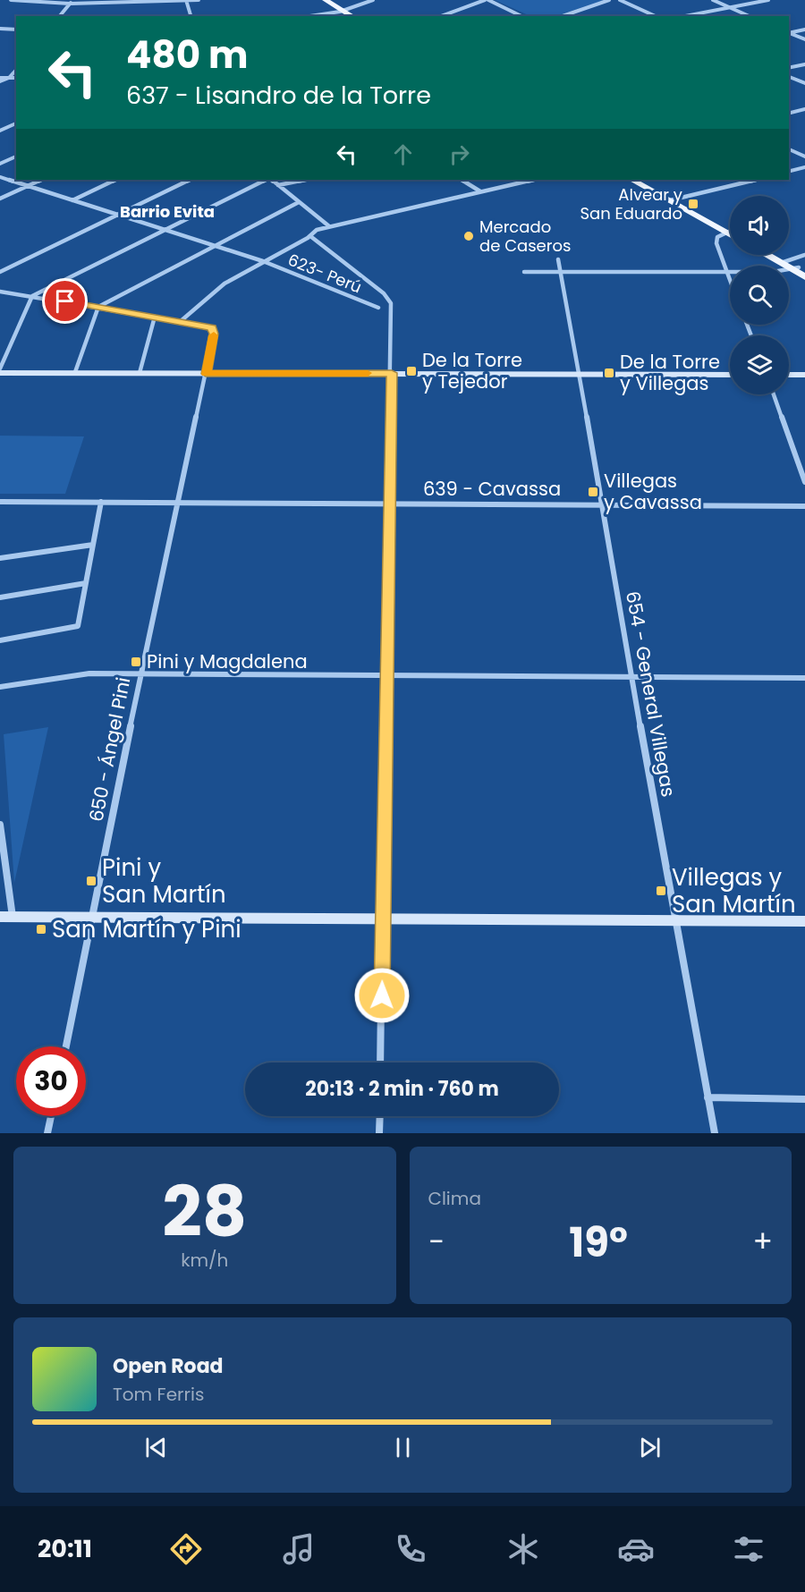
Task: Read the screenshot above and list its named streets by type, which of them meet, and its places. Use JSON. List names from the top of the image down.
{
  "streets": {
    "street": [
      "623- Perú",
      "639 - Cavassa",
      "654 - General Villegas",
      "650 - Ángel Pini"
    ]
  },
  "crossings": [
    ["639 - Cavassa", "654 - General Villegas"],
    ["639 - Cavassa", "650 - Ángel Pini"]
  ],
  "districts": ["Barrio Evita"],
  "places": {
    "transit": [
      "Alvear y San Eduardo",
      "De la Torre y Tejedor",
      "De la Torre y Villegas",
      "Villegas y Cavassa",
      "Pini y Magdalena",
      "Pini y San Martín",
      "Villegas y San Martín",
      "San Martín y Pini"
    ],
    "other": ["Mercado de Caseros"]
  },
  "page": {
    "turn": ["480 m", "637 - Lisandro de la Torre"],
    "limit": "30",
    "trip": "20:13 · 2 min · 760 m",
    "tile": [
      ["28", "km/h"],
      "Clima"
    ],
    "heat": ["−", "19°", "+"],
    "song": ["Open Road", "Tom Ferris"],
    "tabs": "20:11"
  }
}
